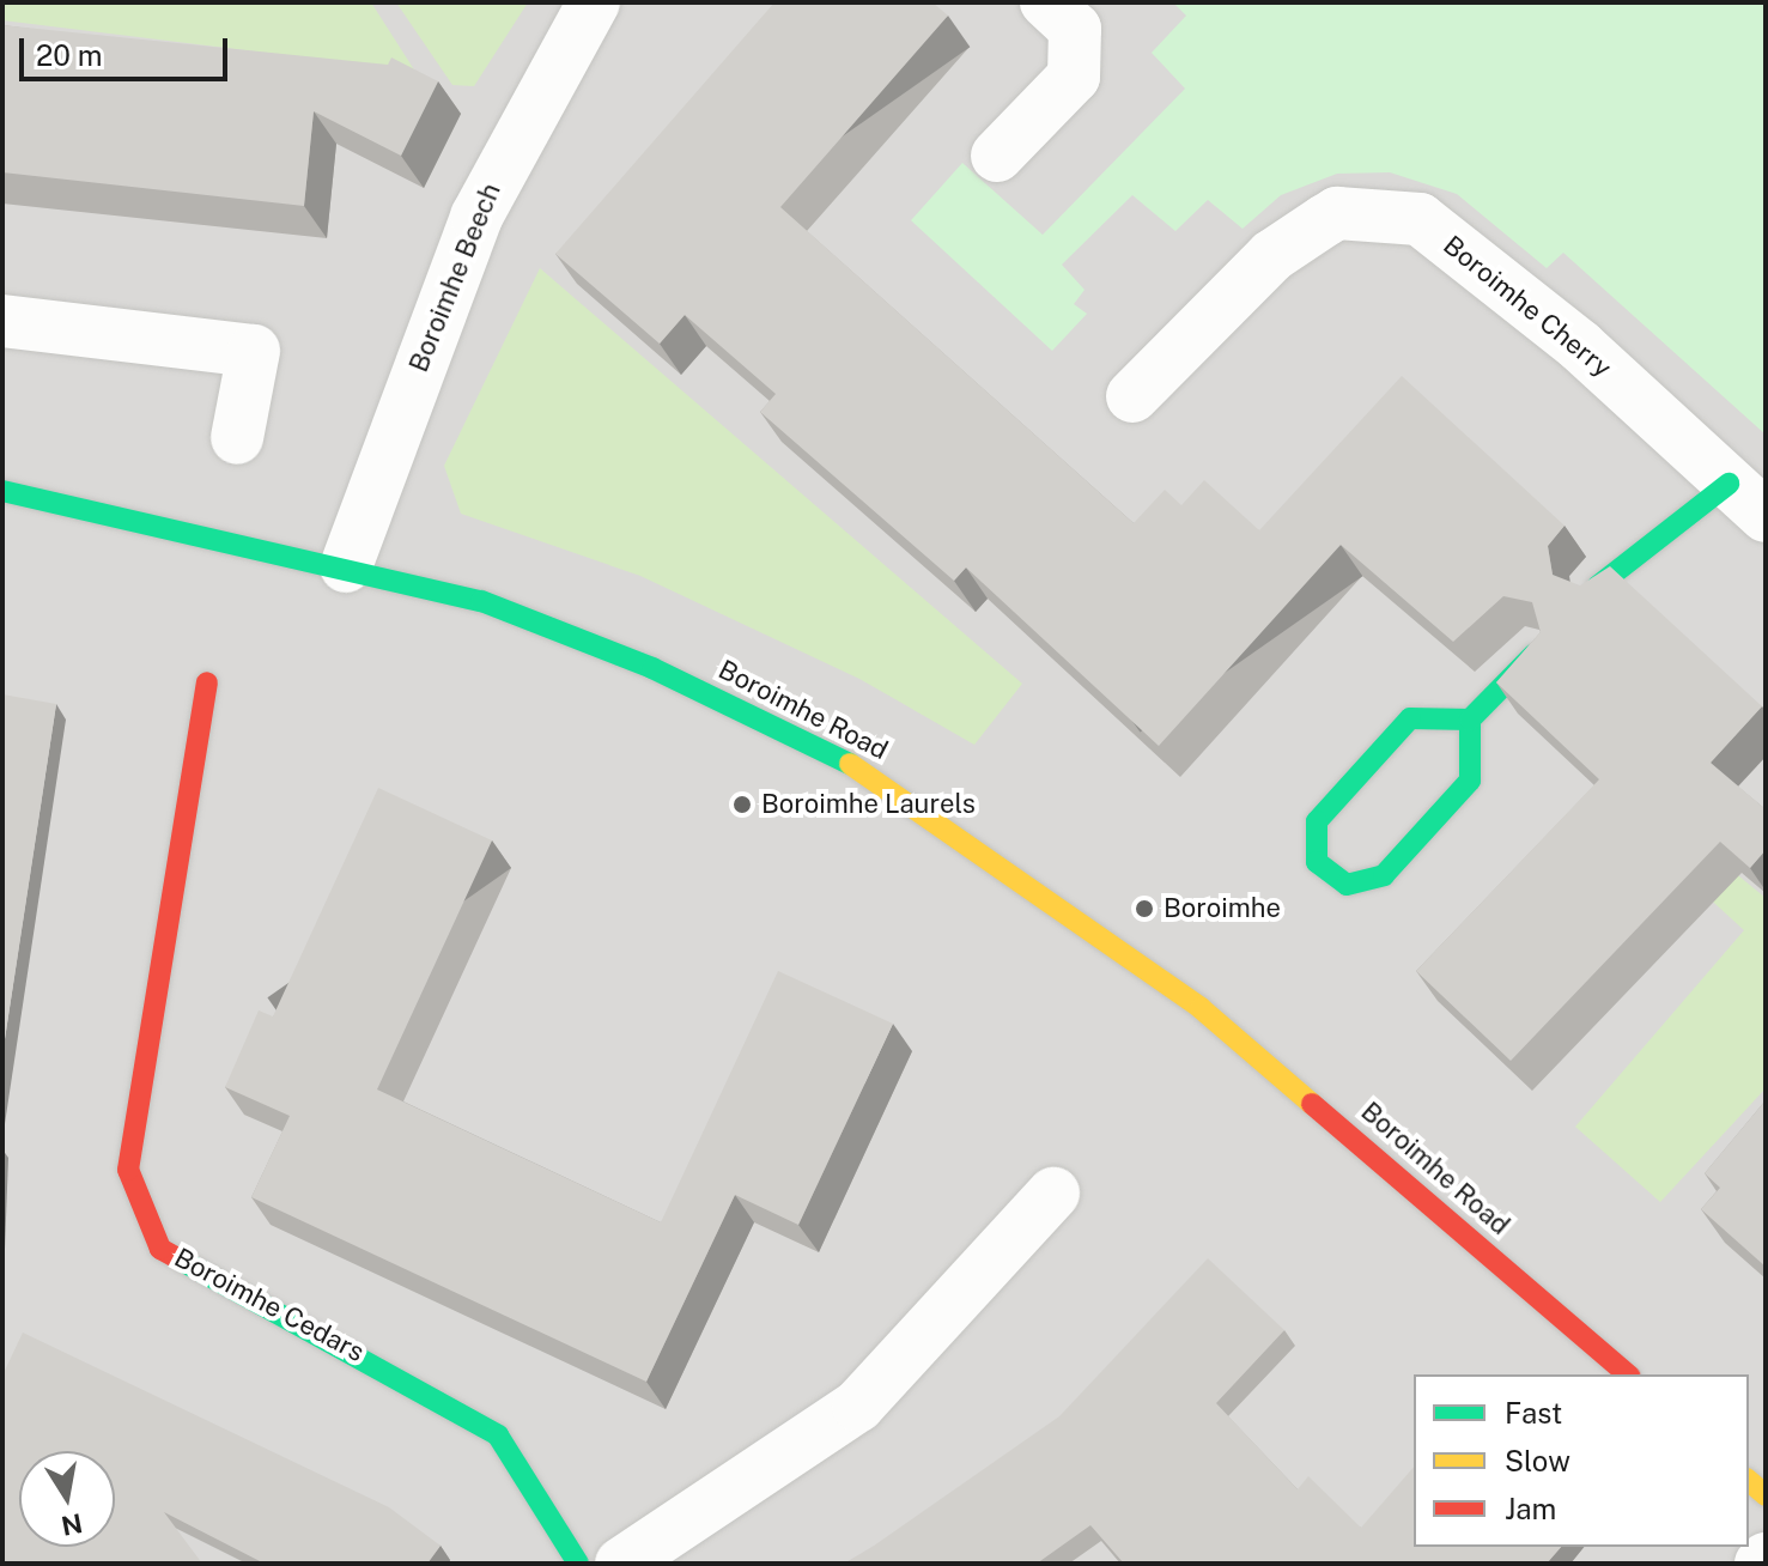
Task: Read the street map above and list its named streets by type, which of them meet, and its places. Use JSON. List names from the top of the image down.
{
  "streets": {
    "street": [
      "Boroimhe Beech",
      "Boroimhe Cherry",
      "Boroimhe Road",
      "Boroimhe Cedars"
    ]
  },
  "crossings": [
    ["Boroimhe Beech", "Boroimhe Road"]
  ],
  "places": ["Boroimhe Laurels", "Boroimhe"],
  "legend": ["Fast", "Slow", "Jam"],
  "scale_bar": "20 m",
  "north": "bottom"
}
